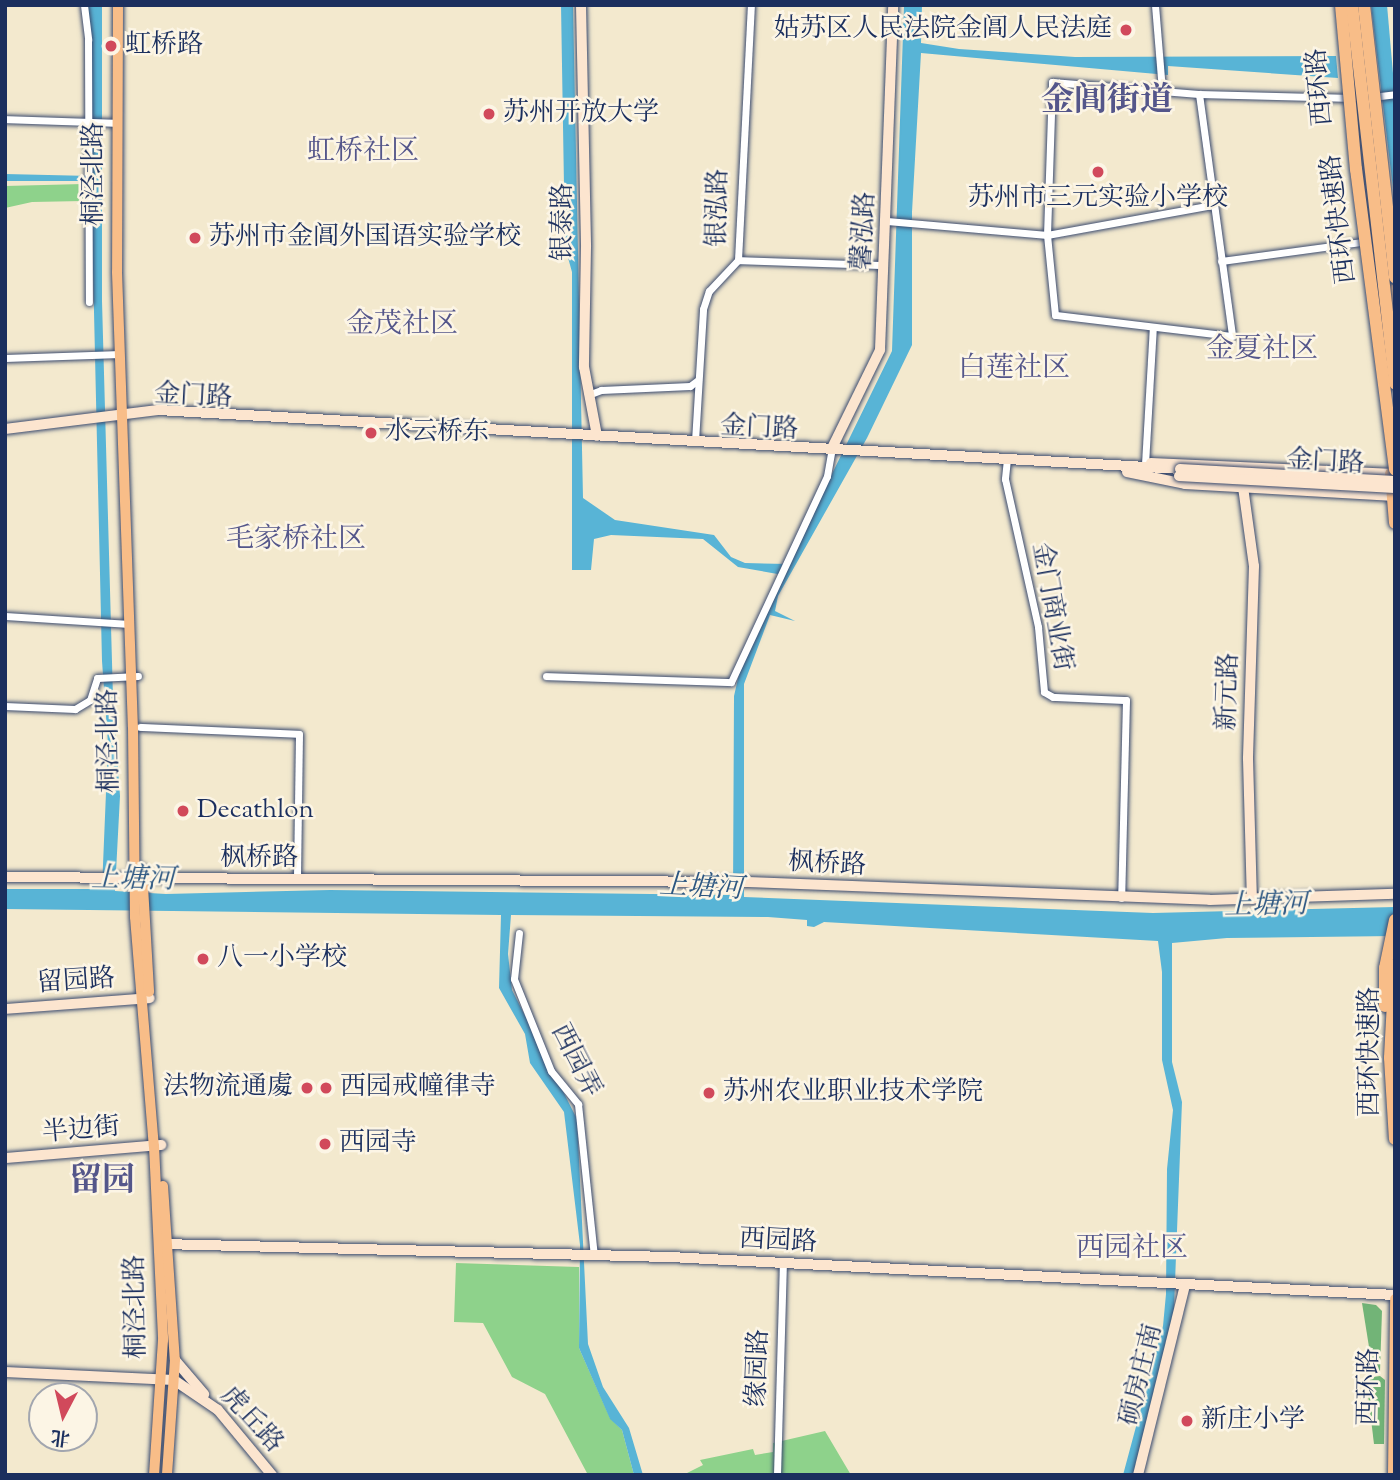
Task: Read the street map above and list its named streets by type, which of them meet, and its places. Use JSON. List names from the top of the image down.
{
  "streets": {
    "highway": ["西环快速路"],
    "main road": [
      "西环路",
      "桐泾北路",
      "银泰路",
      "馨泓路",
      "金门路",
      "新元路",
      "枫桥路",
      "留园路",
      "半边街",
      "西园路",
      "硕房庄南",
      "虎丘路"
    ],
    "street": [
      "银泓路",
      "金门商业街",
      "西园弄",
      "缘园路"
    ]
  },
  "crossings": [
    ["西环路", "西环快速路"],
    ["西环路", "金门路"],
    ["西环路", "西园路"],
    ["桐泾北路", "金门路"],
    ["桐泾北路", "枫桥路"],
    ["桐泾北路", "留园路"],
    ["桐泾北路", "半边街"],
    ["桐泾北路", "西园路"],
    ["桐泾北路", "虎丘路"],
    ["银泓路", "金门路"],
    ["西环快速路", "金门路"],
    ["银泰路", "金门路"],
    ["馨泓路", "金门路"],
    ["金门路", "金门商业街"],
    ["金门商业街", "枫桥路"],
    ["新元路", "枫桥路"],
    ["西园弄", "西园路"],
    ["西园路", "缘园路"],
    ["西园路", "硕房庄南"]
  ],
  "districts": [
    "金阊街道",
    "虹桥社区",
    "金茂社区",
    "金夏社区",
    "白莲社区",
    "毛家桥社区",
    "留园",
    "西园社区"
  ],
  "water": ["上塘河"],
  "places": [
    "姑苏区人民法院金阊人民法庭",
    "虹桥路",
    "苏州开放大学",
    "苏州市三元实验小学校",
    "苏州市金阊外国语实验学校",
    "水云桥东",
    "Decathlon",
    "八一小学校",
    "法物流通䖏",
    "西园戒幢律寺",
    "苏州农业职业技术学院",
    "西园寺",
    "新庄小学"
  ],
  "north": "bottom"
}
